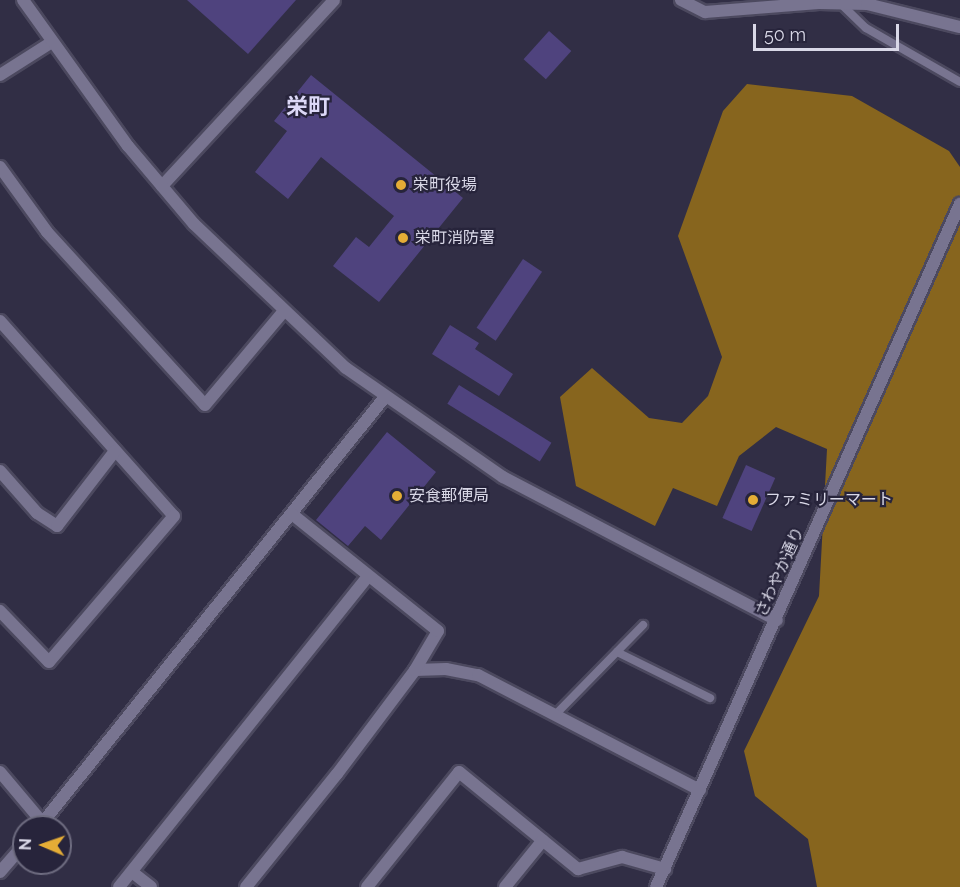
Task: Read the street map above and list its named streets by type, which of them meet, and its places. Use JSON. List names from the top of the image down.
{
  "streets": {
    "street": ["さわやか通り"]
  },
  "districts": ["栄町"],
  "places": [
    "栄町役場",
    "栄町消防署",
    "安食郵便局",
    "ファミリーマート"
  ],
  "scale_bar": "50 m",
  "north": "left"
}
